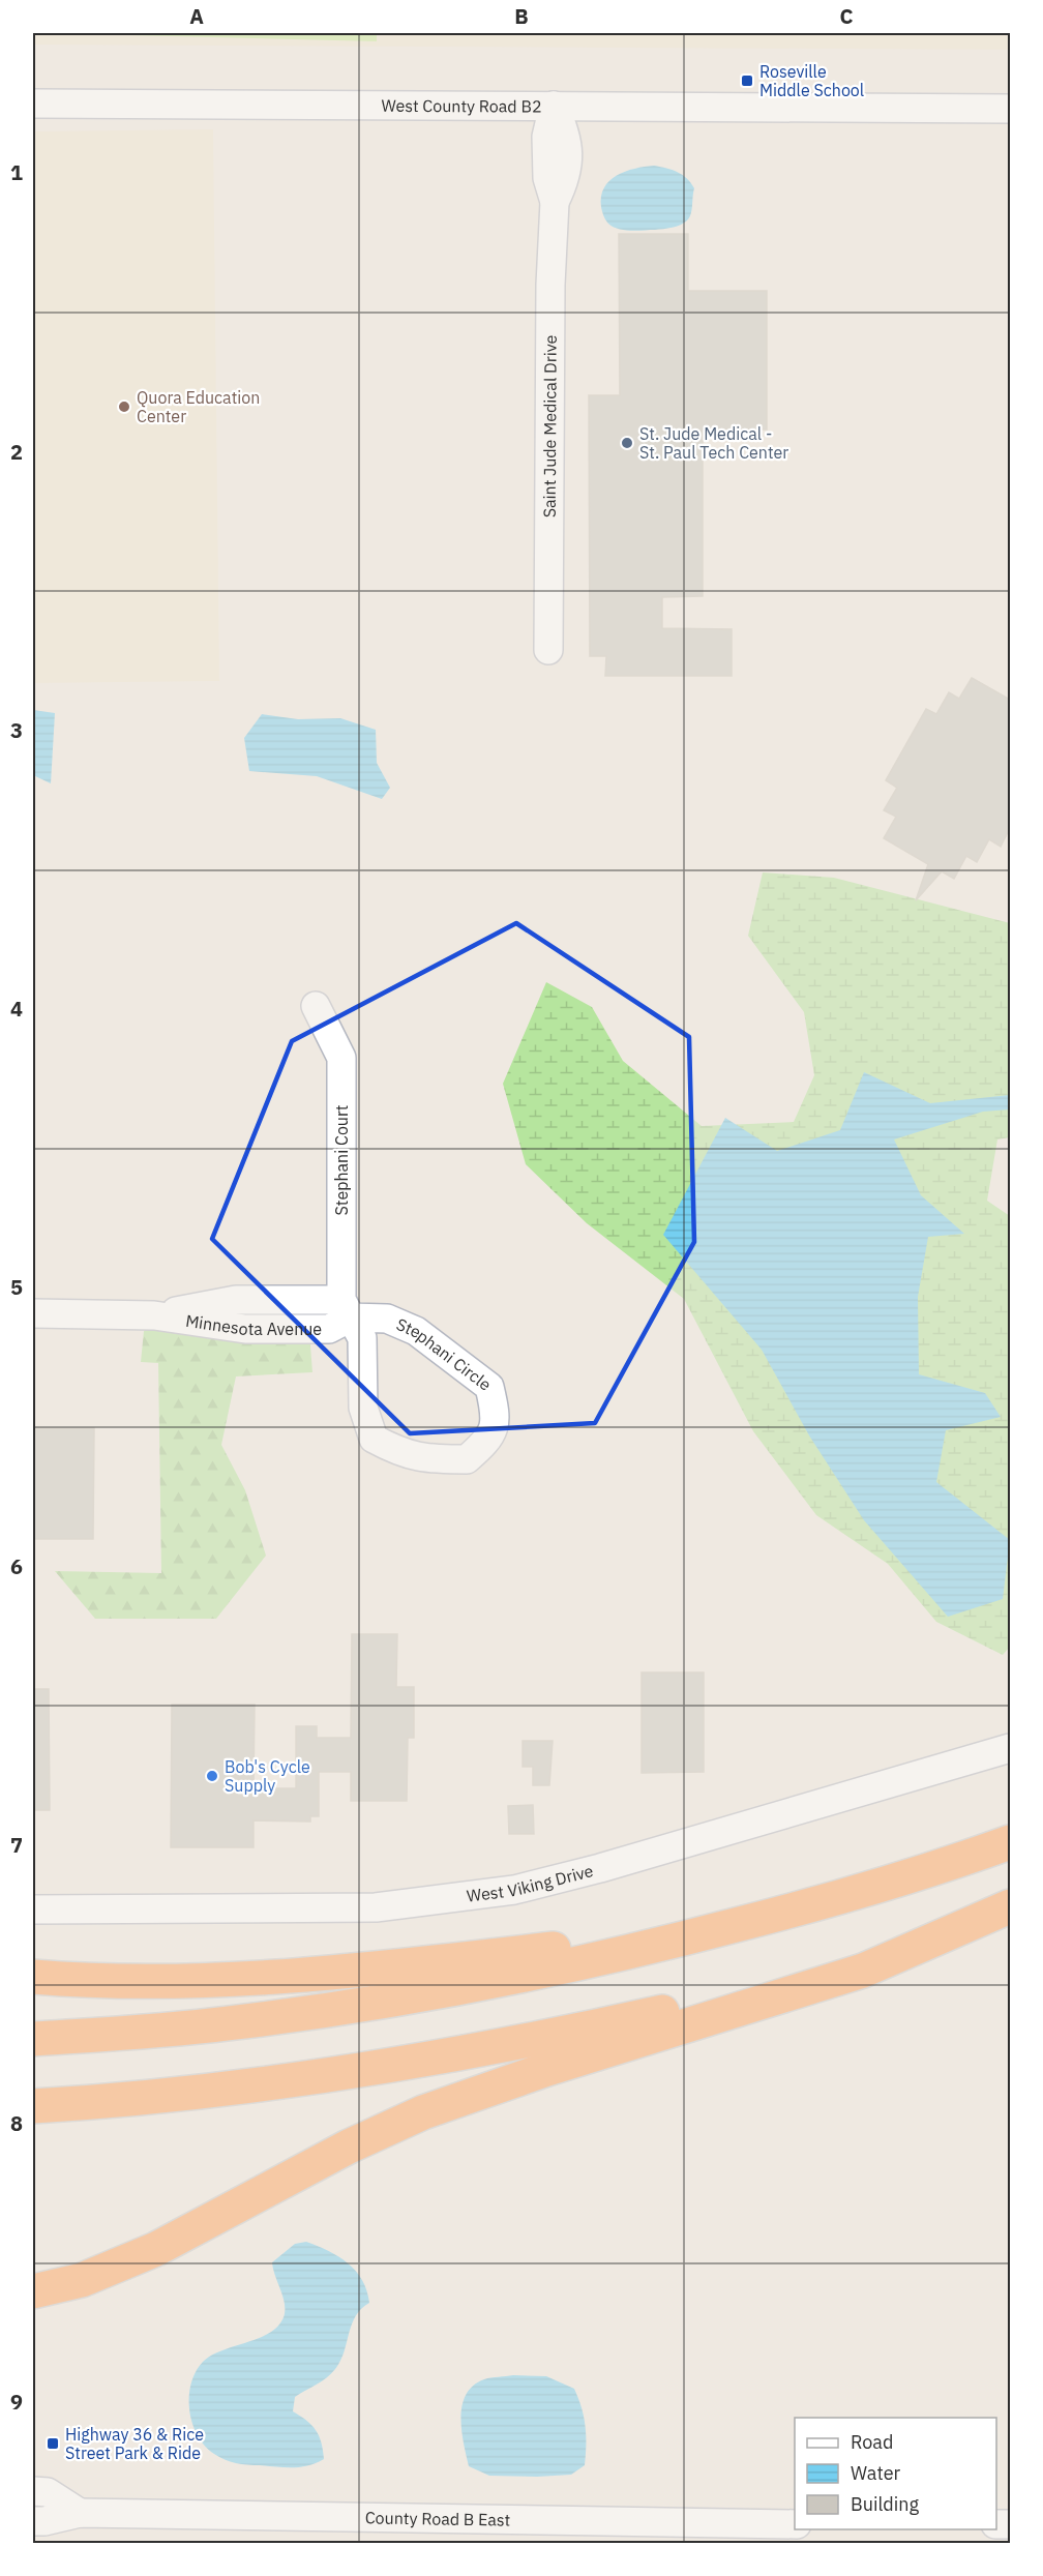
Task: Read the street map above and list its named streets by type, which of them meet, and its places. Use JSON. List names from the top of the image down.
{
  "streets": {
    "street": [
      "West County Road B2",
      "Saint Jude Medical Drive",
      "Stephani Court",
      "Minnesota Avenue",
      "Stephani Circle",
      "West Viking Drive",
      "County Road B East"
    ]
  },
  "crossings": [
    ["West County Road B2", "Saint Jude Medical Drive"],
    ["Stephani Court", "Minnesota Avenue"],
    ["Stephani Court", "Stephani Circle"],
    ["Minnesota Avenue", "Stephani Circle"]
  ],
  "places": {
    "transit": ["Roseville Middle School", "Highway 36 & Rice Street Park & Ride"],
    "other": ["Quora Education Center", "St. Jude Medical - St. Paul Tech Center", "Bob's Cycle Supply"]
  },
  "legend": ["Road", "Water", "Building"],
  "grid": {
    "columns": ["A", "B", "C"],
    "rows": [
      "1",
      "2",
      "3",
      "4",
      "5",
      "6",
      "7",
      "8",
      "9"
    ]
  }
}
